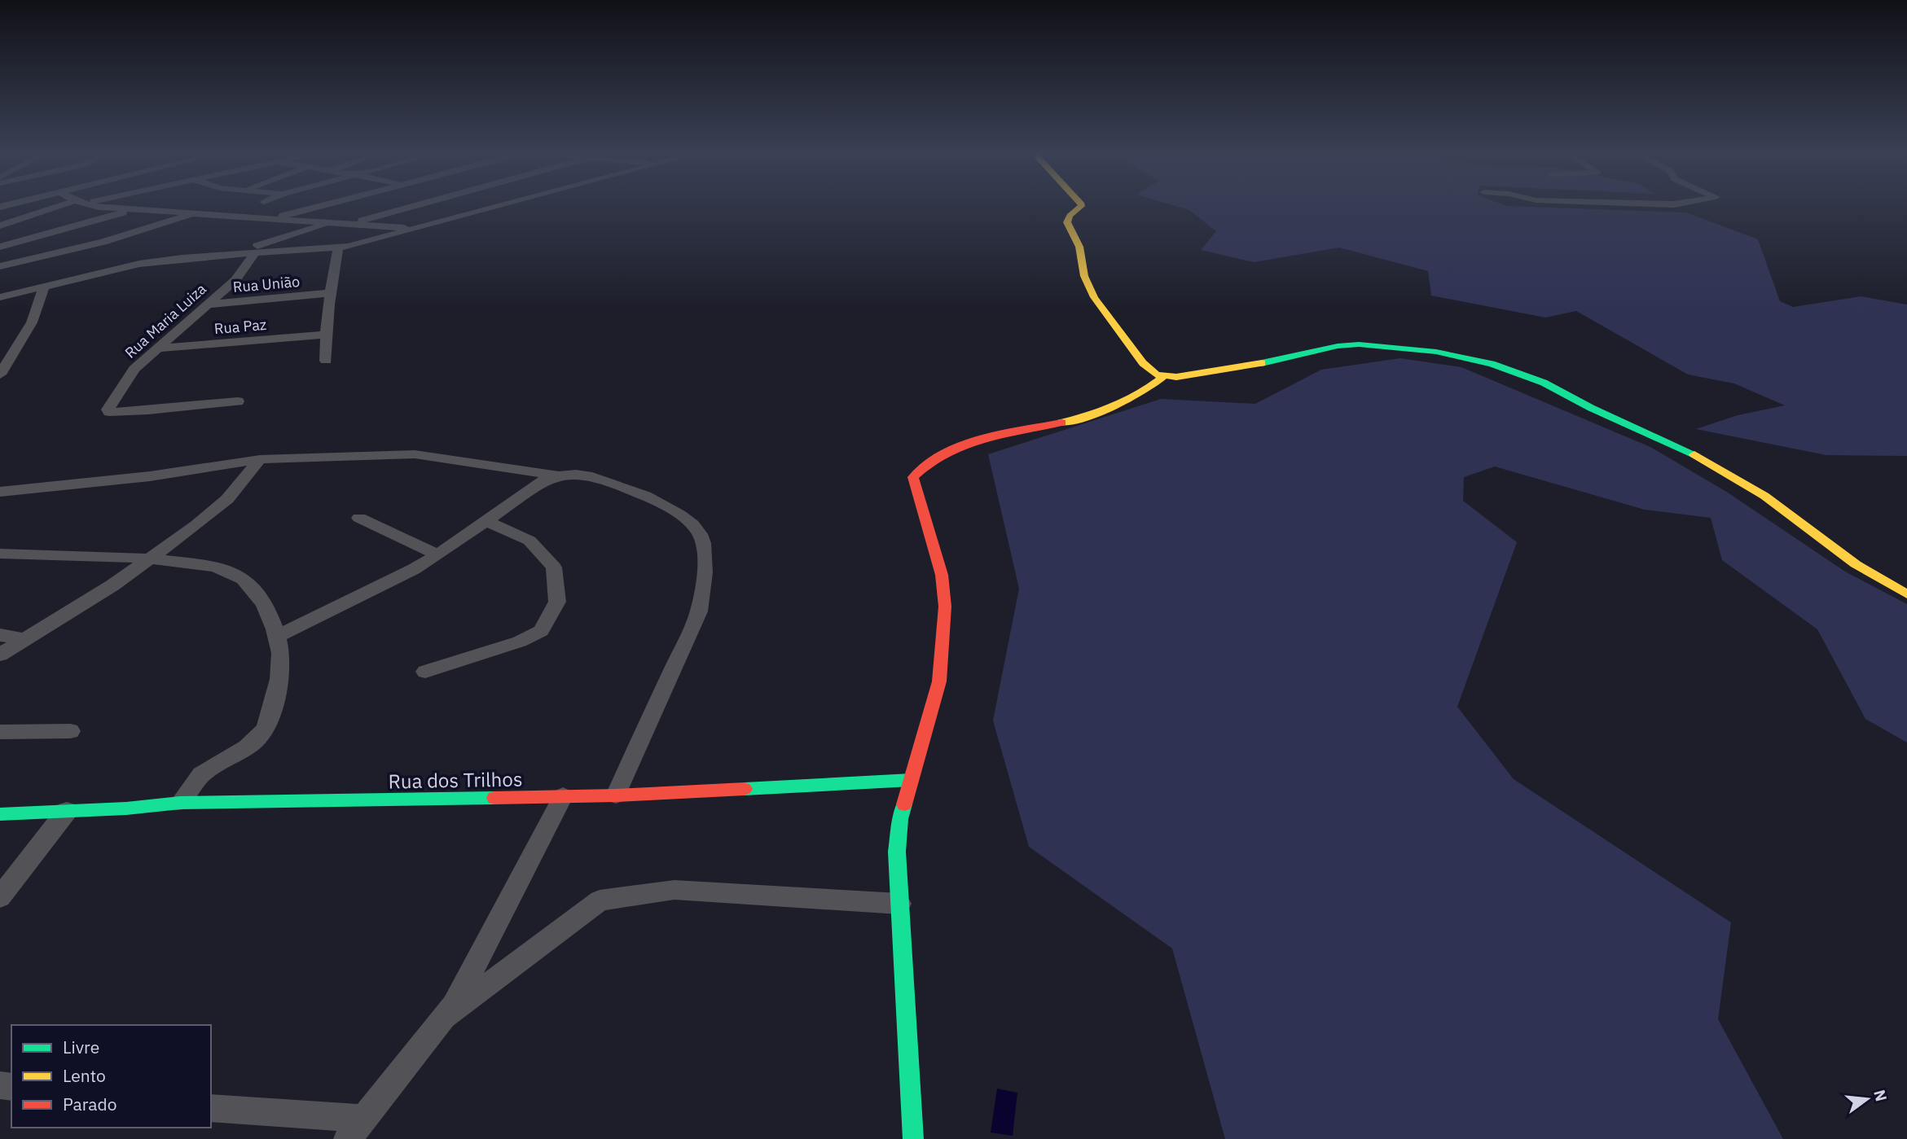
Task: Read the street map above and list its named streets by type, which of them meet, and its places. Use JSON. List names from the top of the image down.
{
  "streets": {
    "street": [
      "Rua União",
      "Rua Maria Luiza",
      "Rua Paz",
      "Rua dos Trilhos"
    ]
  },
  "crossings": [
    ["Rua União", "Rua Maria Luiza"],
    ["Rua Maria Luiza", "Rua Paz"]
  ],
  "legend": ["Livre", "Lento", "Parado"],
  "north": "right"
}
